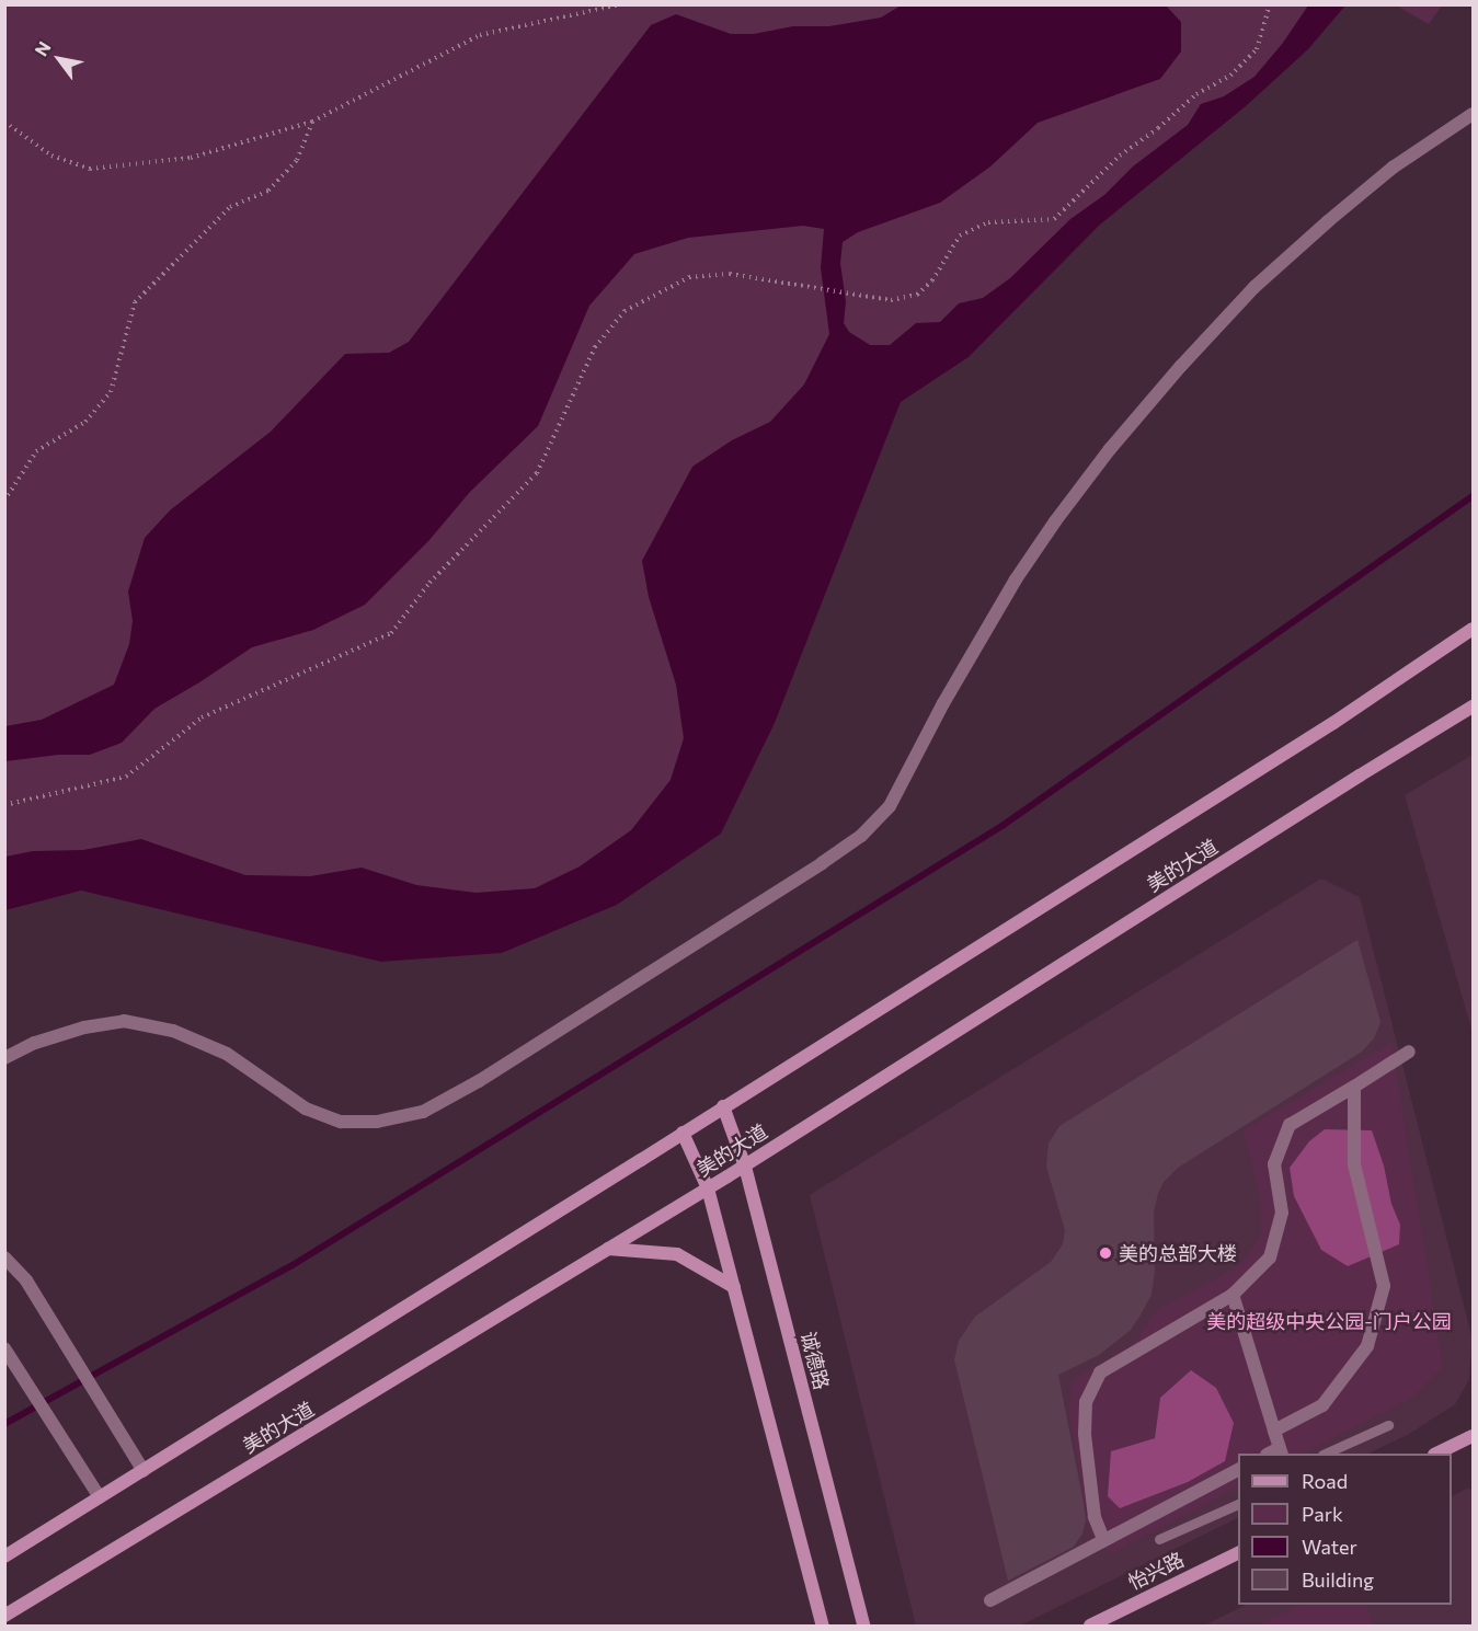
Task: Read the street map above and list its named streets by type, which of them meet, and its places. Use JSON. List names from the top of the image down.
{
  "streets": {
    "main road": ["美的大道", "诚德路", "怡兴路"]
  },
  "crossings": [
    ["美的大道", "诚德路"]
  ],
  "parks": ["美的超级中央公园-门户公园"],
  "places": ["美的总部大楼"],
  "legend": [
    "Road",
    "Park",
    "Water",
    "Building"
  ],
  "north": "top left"
}
